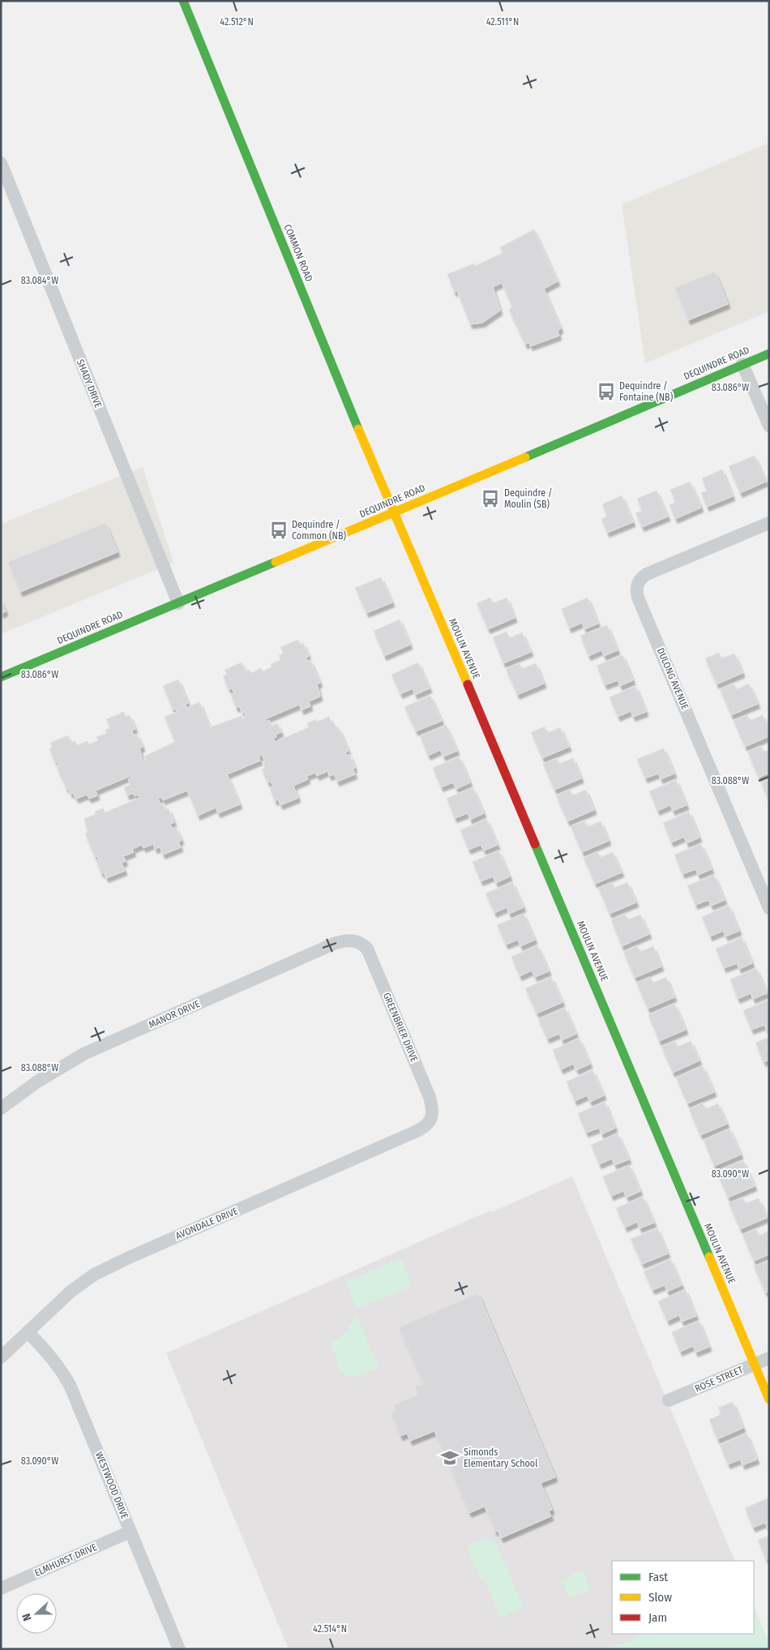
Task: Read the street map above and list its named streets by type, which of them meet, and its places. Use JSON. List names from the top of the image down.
{
  "streets": {
    "street": [
      "COMMON ROAD",
      "DEQUINDRE ROAD",
      "SHADY DRIVE",
      "MOULIN AVENUE",
      "DULONG AVENUE",
      "MANOR DRIVE",
      "GREENBRIER DRIVE",
      "AVONDALE DRIVE",
      "ROSE STREET",
      "WESTWOOD DRIVE",
      "ELMHURST DRIVE"
    ]
  },
  "crossings": [
    ["COMMON ROAD", "DEQUINDRE ROAD"],
    ["COMMON ROAD", "MOULIN AVENUE"],
    ["DEQUINDRE ROAD", "SHADY DRIVE"],
    ["DEQUINDRE ROAD", "MOULIN AVENUE"],
    ["MOULIN AVENUE", "ROSE STREET"],
    ["MANOR DRIVE", "GREENBRIER DRIVE"],
    ["GREENBRIER DRIVE", "AVONDALE DRIVE"],
    ["AVONDALE DRIVE", "WESTWOOD DRIVE"],
    ["WESTWOOD DRIVE", "ELMHURST DRIVE"]
  ],
  "places": {
    "bus stop": ["Dequindre / Fontaine (NB)", "Dequindre / Moulin (SB)", "Dequindre / Common (NB)"],
    "school or university": ["Simonds Elementary School"]
  },
  "legend": ["Fast", "Slow", "Jam"],
  "north": "left",
  "coordinates": [
    "42.512°N",
    "42.511°N",
    "83.084°W",
    "83.086°W",
    "83.088°W",
    "83.090°W",
    "42.514°N"
  ]
}
